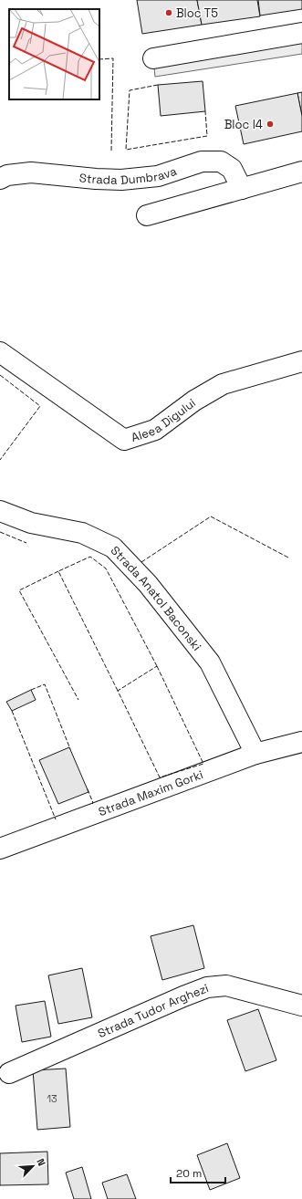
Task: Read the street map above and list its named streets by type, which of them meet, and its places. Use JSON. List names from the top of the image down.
{
  "streets": {
    "street": [
      "Strada Dumbrava",
      "Aleea Digului",
      "Strada Anatol Baconski",
      "Strada Maxim Gorki",
      "Strada Tudor Arghezi"
    ]
  },
  "crossings": [
    ["Strada Anatol Baconski", "Strada Maxim Gorki"]
  ],
  "places": ["Bloc T5", "Bloc I4"],
  "house_numbers": ["13"],
  "scale_bar": "20 m",
  "north": "top right"
}
